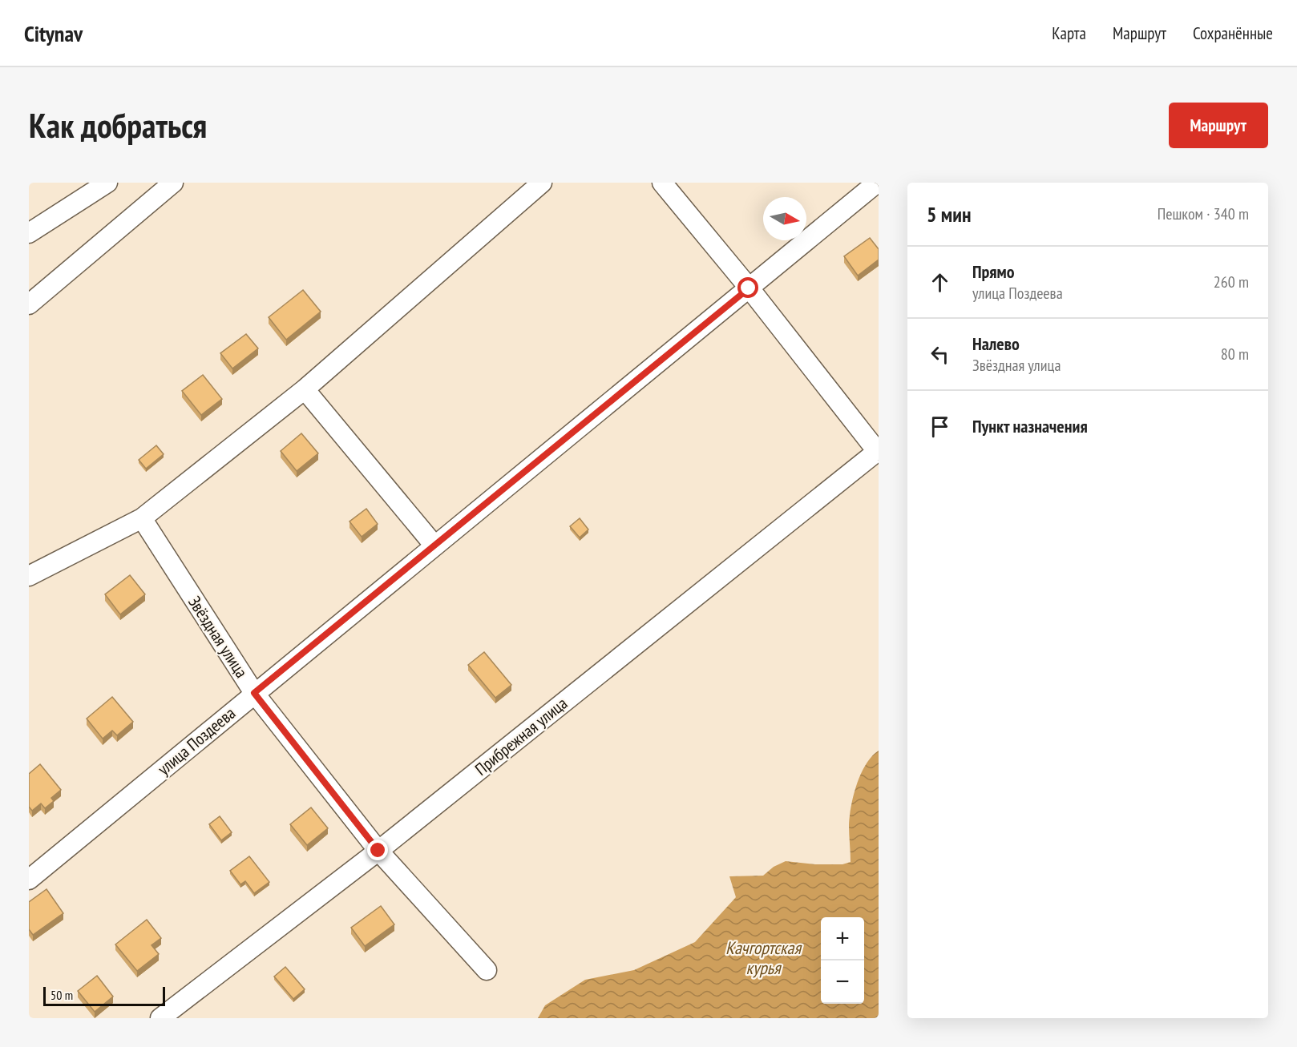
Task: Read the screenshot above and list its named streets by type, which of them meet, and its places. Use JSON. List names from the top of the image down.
{
  "streets": {
    "street": ["Звёздная улица", "Прибрежная улица", "улица Поздеева"]
  },
  "crossings": [
    ["Звёздная улица", "Прибрежная улица"],
    ["Звёздная улица", "улица Поздеева"]
  ],
  "water": ["Качгортская курья"],
  "scale_bar": "50 m",
  "north": "right",
  "page": {
    "header": "Citynav",
    "nav": ["Карта", "Маршрут", "Сохранённые"],
    "buttons": "Маршрут",
    "title": "Как добраться",
    "heading": ["5 мин", "Пешком · 340 m"],
    "list": [
      ["Прямо", "улица Поздеева", "260 m"],
      ["Налево", "Звёздная улица", "80 m"],
      "Пункт назначения"
    ],
    "map_buttons": ["+", "−"],
    "scale": "50 m"
  }
}
